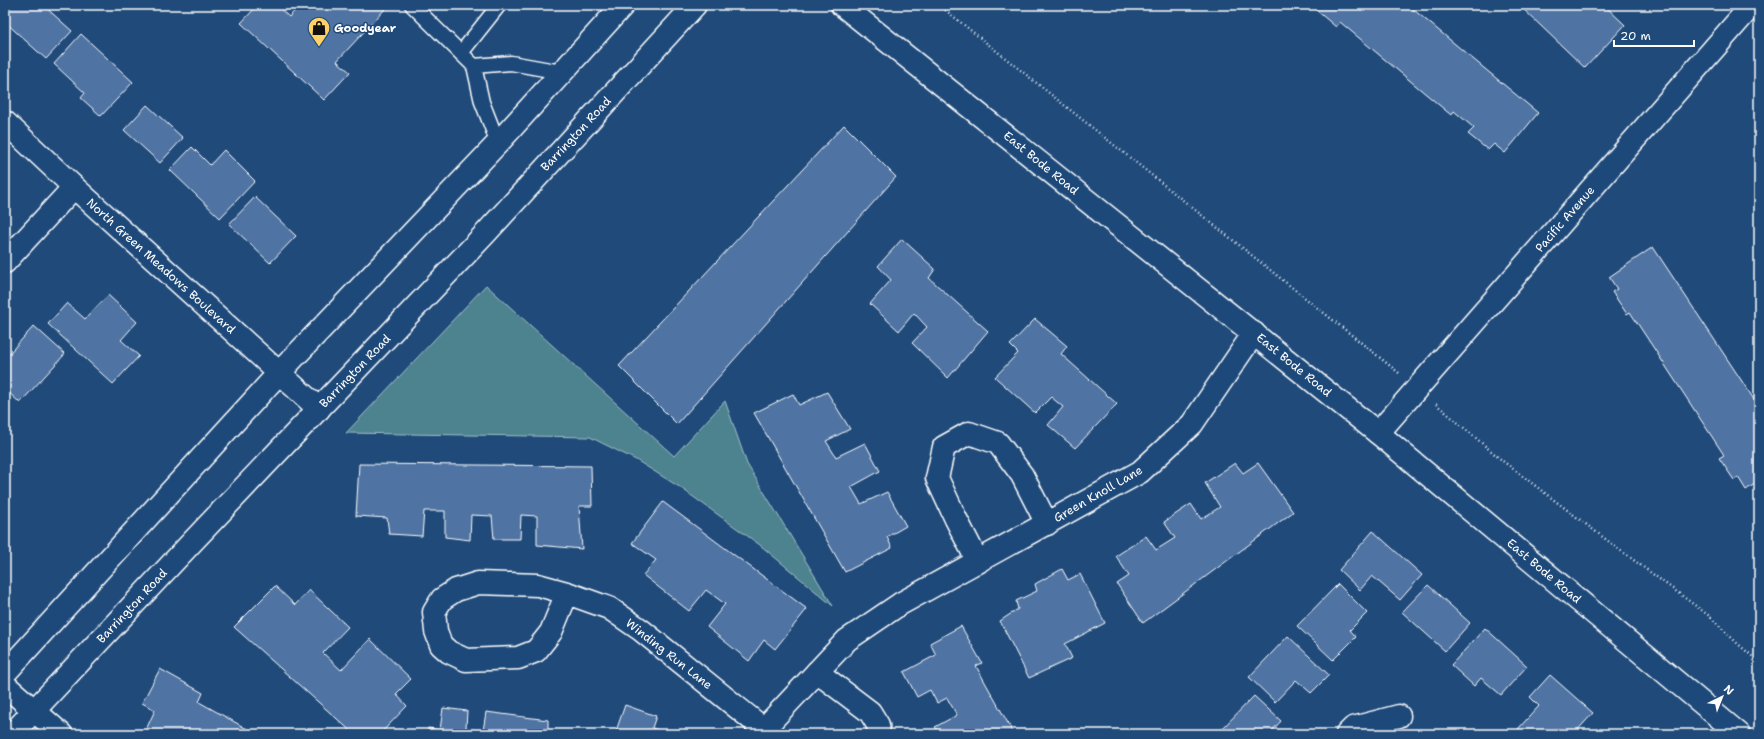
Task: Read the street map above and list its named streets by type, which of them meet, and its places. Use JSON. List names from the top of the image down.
{
  "streets": {
    "street": [
      "Barrington Road",
      "East Bode Road",
      "Pacific Avenue",
      "North Green Meadows Boulevard",
      "Green Knoll Lane",
      "Winding Run Lane"
    ]
  },
  "crossings": [
    ["Barrington Road", "North Green Meadows Boulevard"],
    ["East Bode Road", "Pacific Avenue"],
    ["East Bode Road", "Green Knoll Lane"],
    ["Green Knoll Lane", "Winding Run Lane"]
  ],
  "places": {
    "shop": ["Goodyear"]
  },
  "scale_bar": "20 m",
  "north": "top right"
}
